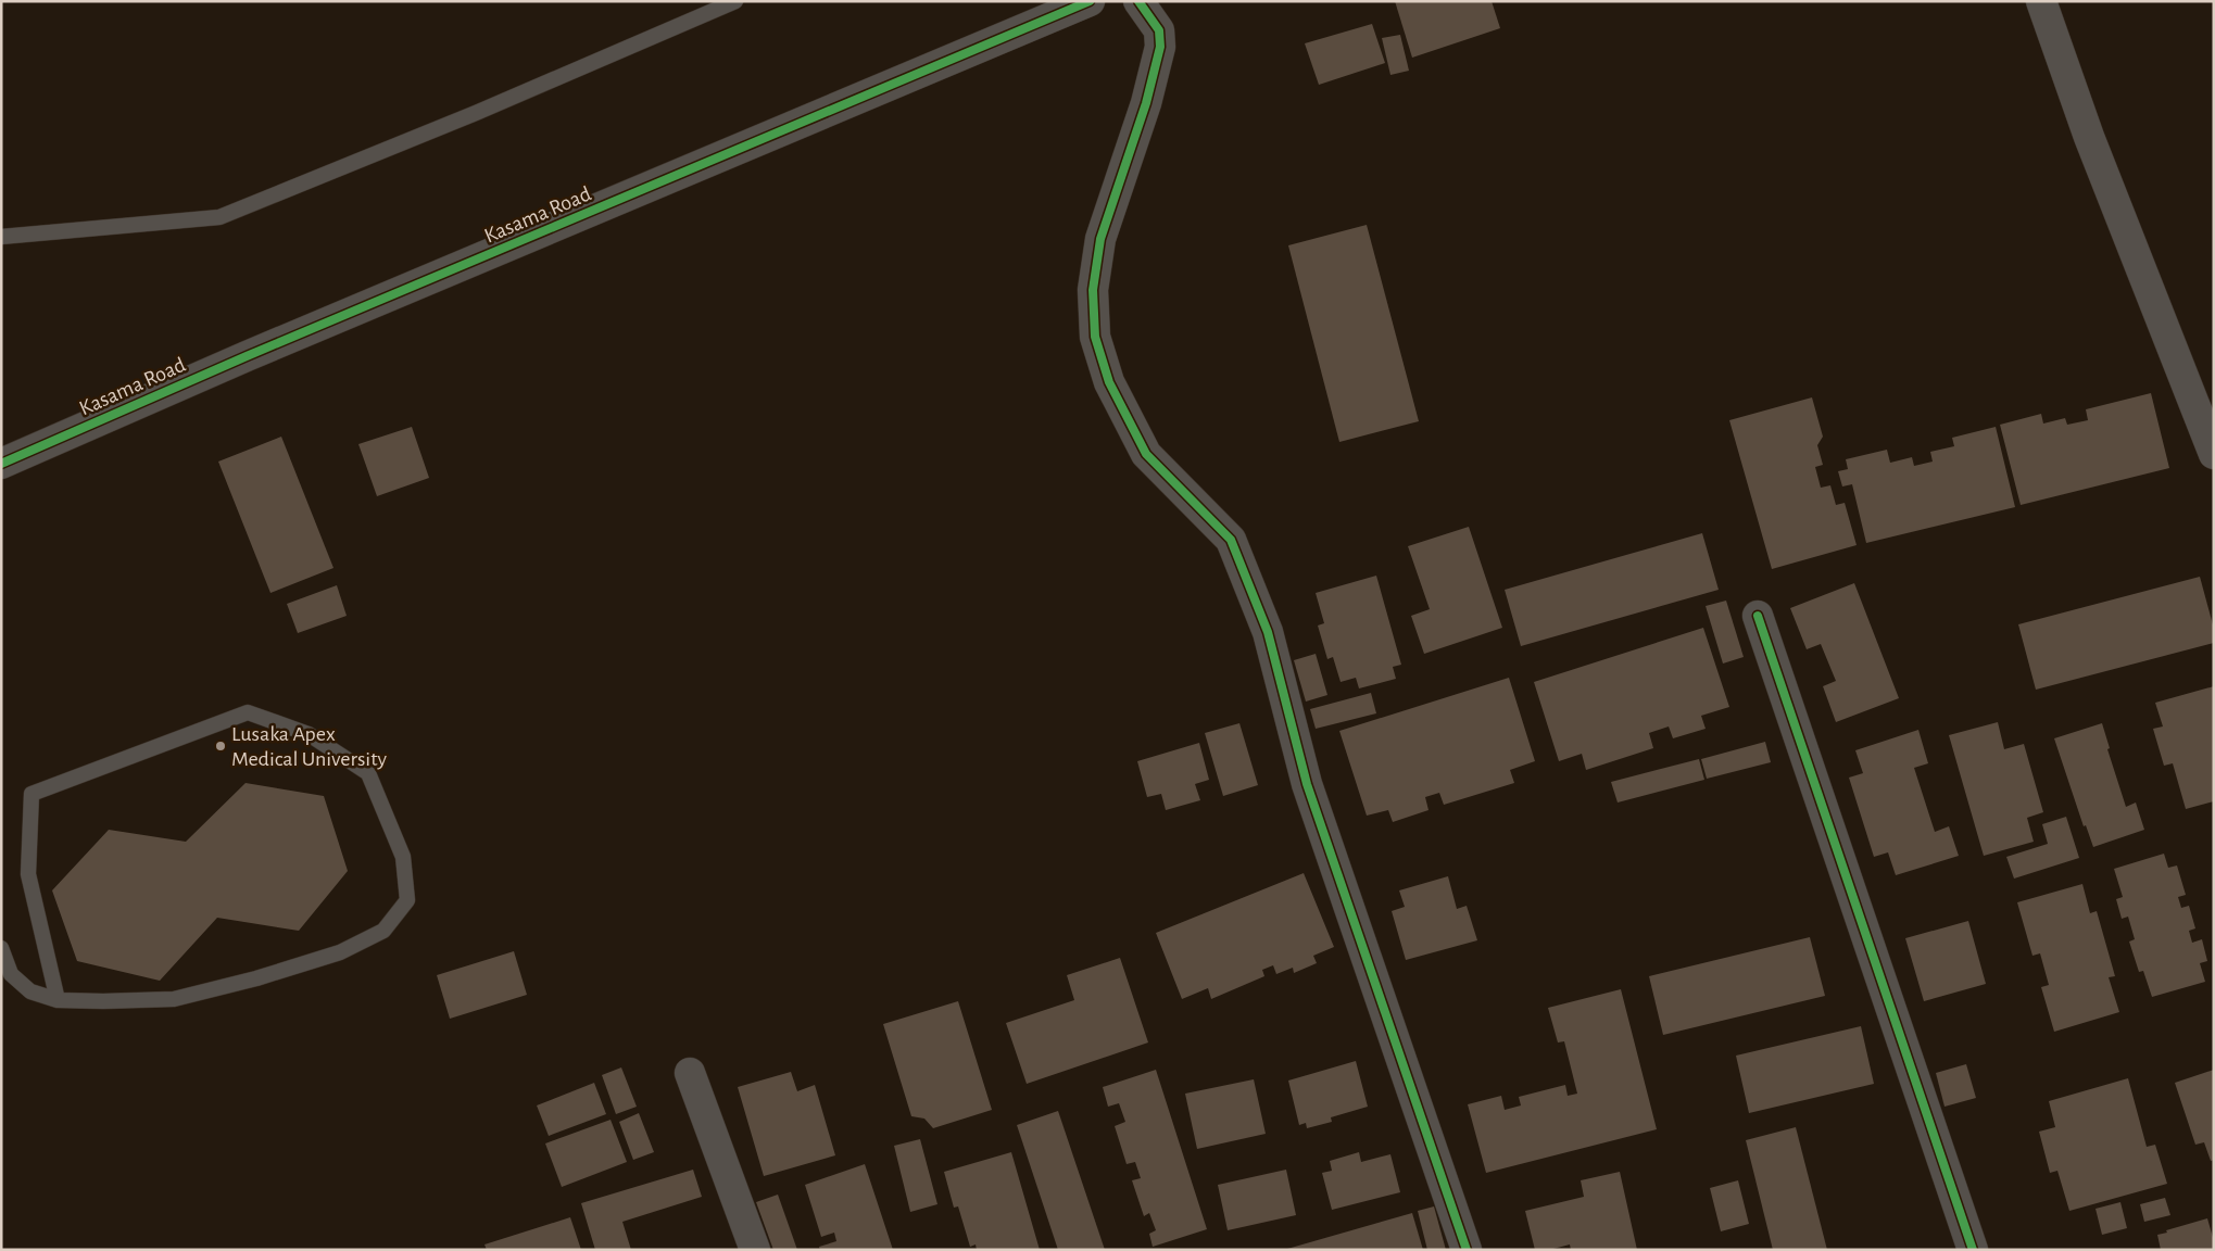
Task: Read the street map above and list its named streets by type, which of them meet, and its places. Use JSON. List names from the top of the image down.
{
  "streets": {
    "street": ["Kasama Road"]
  },
  "places": ["Lusaka Apex Medical University"]
}
